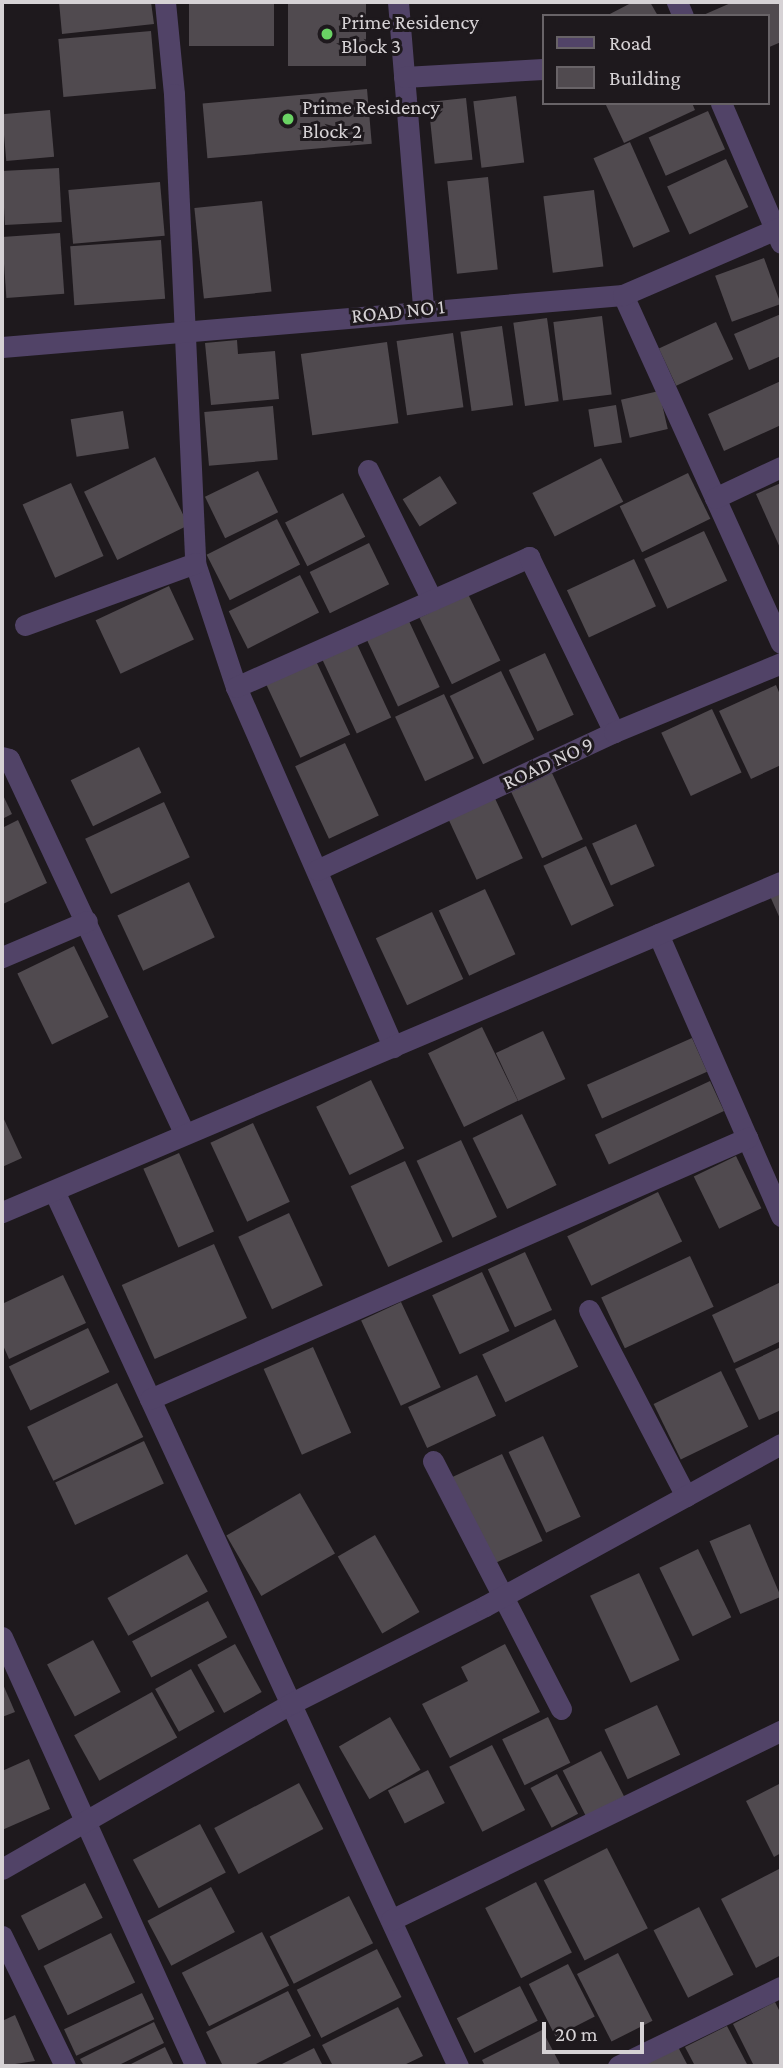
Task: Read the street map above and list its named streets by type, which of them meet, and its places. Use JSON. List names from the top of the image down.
{
  "streets": {
    "street": ["ROAD NO 1", "ROAD NO 9"]
  },
  "places": ["Prime Residency Block 3", "Prime Residency Block 2"],
  "legend": ["Road", "Building"],
  "scale_bar": "20 m"
}
